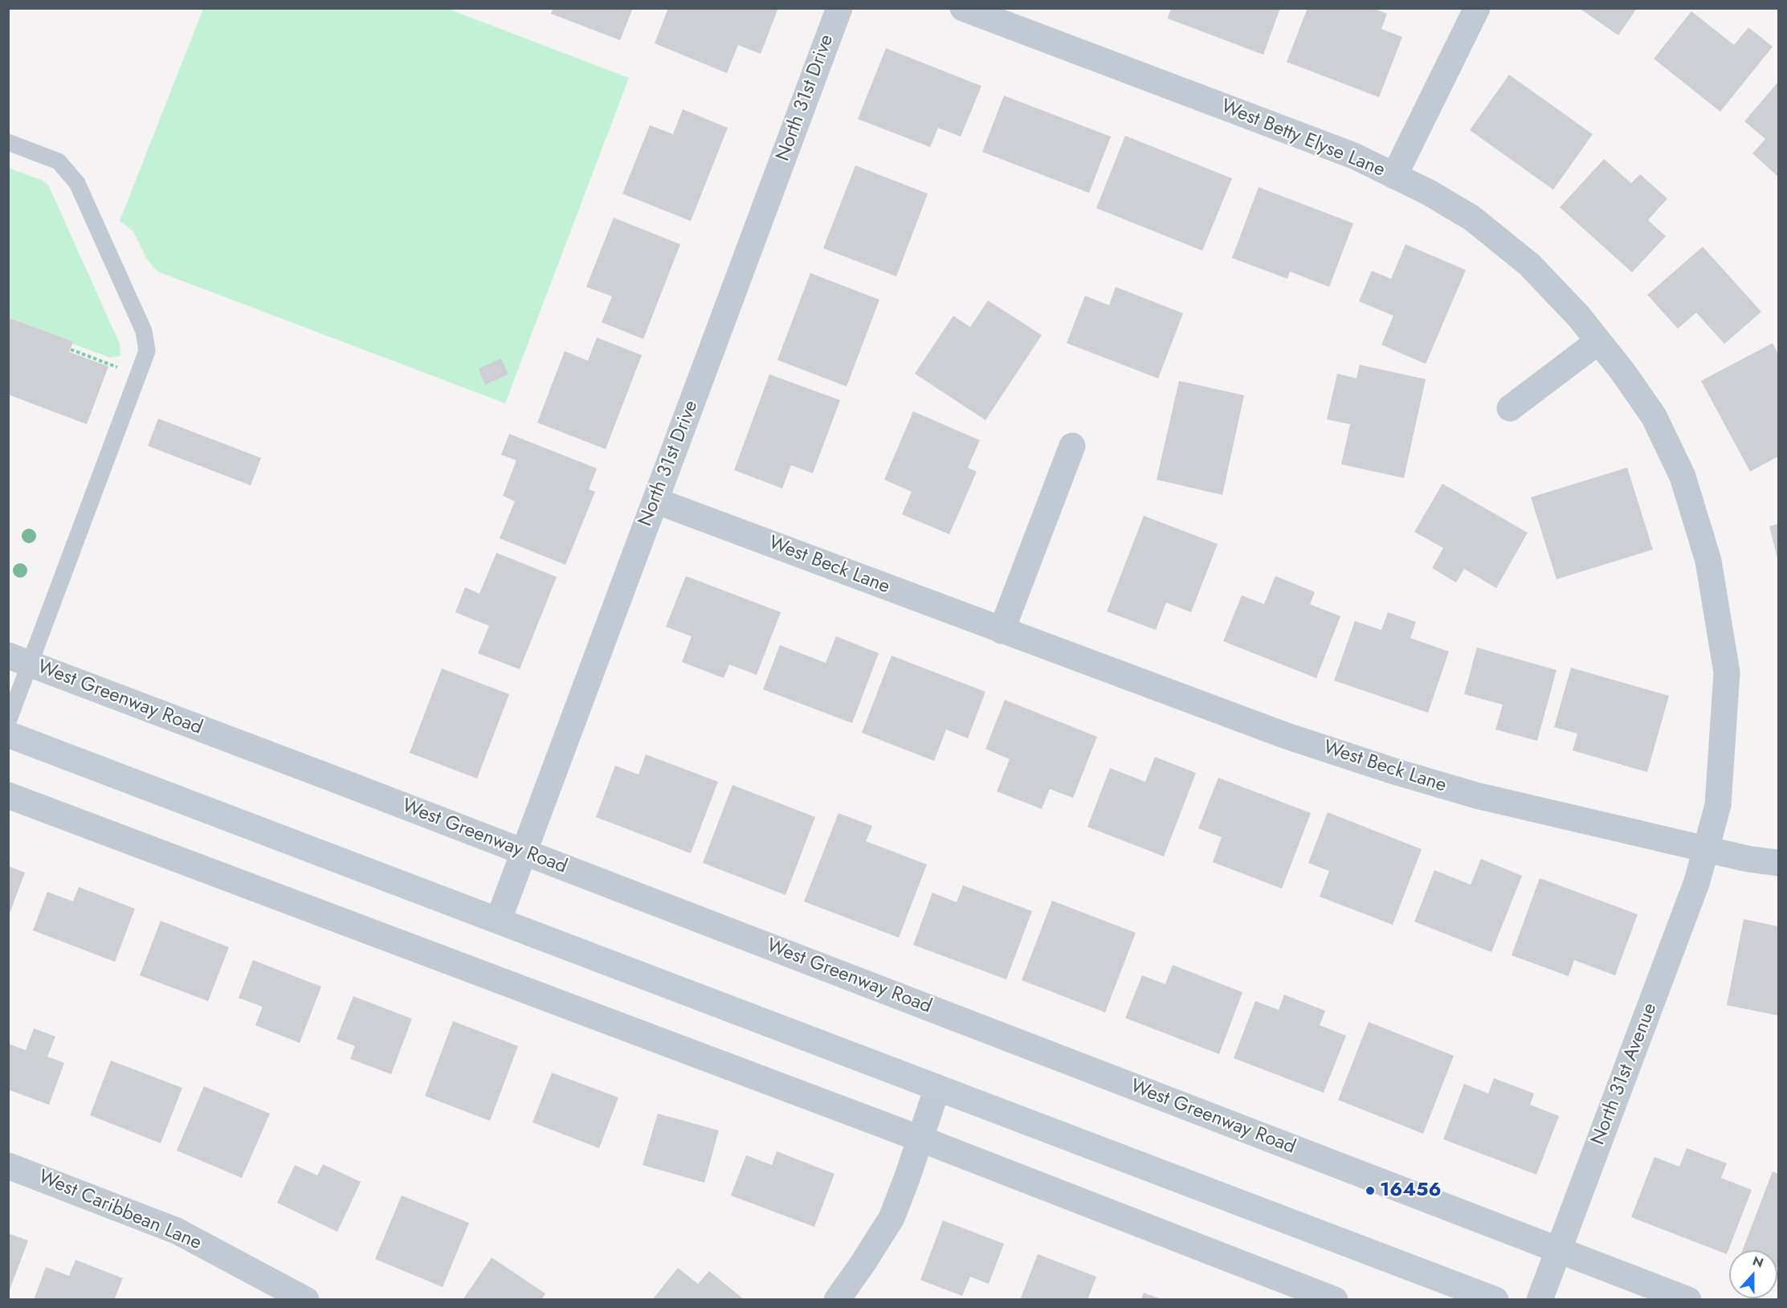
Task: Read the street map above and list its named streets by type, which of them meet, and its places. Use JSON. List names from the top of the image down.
{
  "streets": {
    "street": [
      "North 31st Drive",
      "West Betty Elyse Lane",
      "West Beck Lane",
      "West Greenway Road",
      "North 31st Avenue",
      "West Caribbean Lane"
    ]
  },
  "crossings": [
    ["North 31st Drive", "West Beck Lane"],
    ["North 31st Drive", "West Greenway Road"],
    ["West Betty Elyse Lane", "West Beck Lane"],
    ["West Betty Elyse Lane", "North 31st Avenue"],
    ["West Beck Lane", "North 31st Avenue"],
    ["West Greenway Road", "North 31st Avenue"]
  ],
  "places": ["16456"],
  "north": "top"
}
